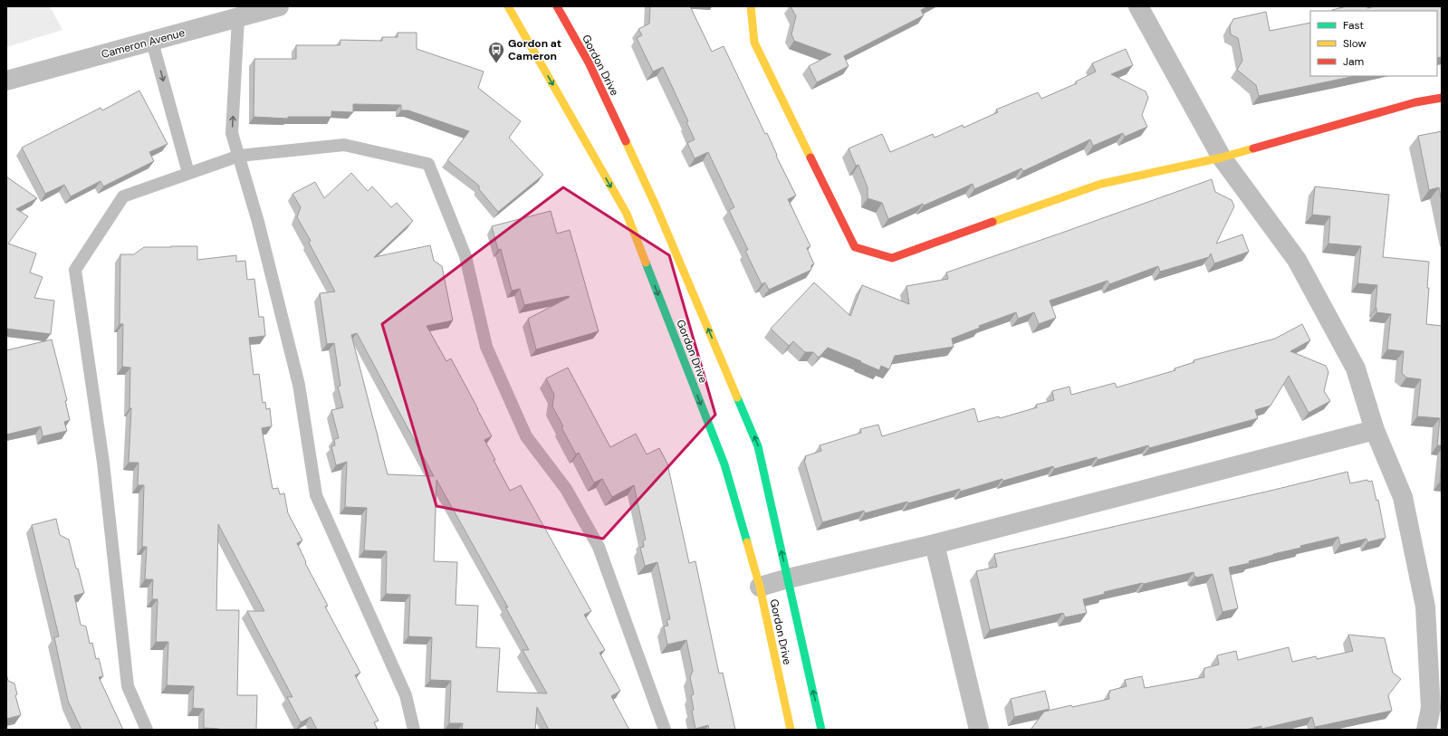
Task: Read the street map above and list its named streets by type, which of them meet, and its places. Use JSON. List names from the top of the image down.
{
  "streets": {
    "main road": ["Gordon Drive"],
    "street": ["Cameron Avenue"]
  },
  "places": {
    "bus stop": ["Gordon at Cameron"]
  },
  "legend": ["Fast", "Slow", "Jam"]
}
